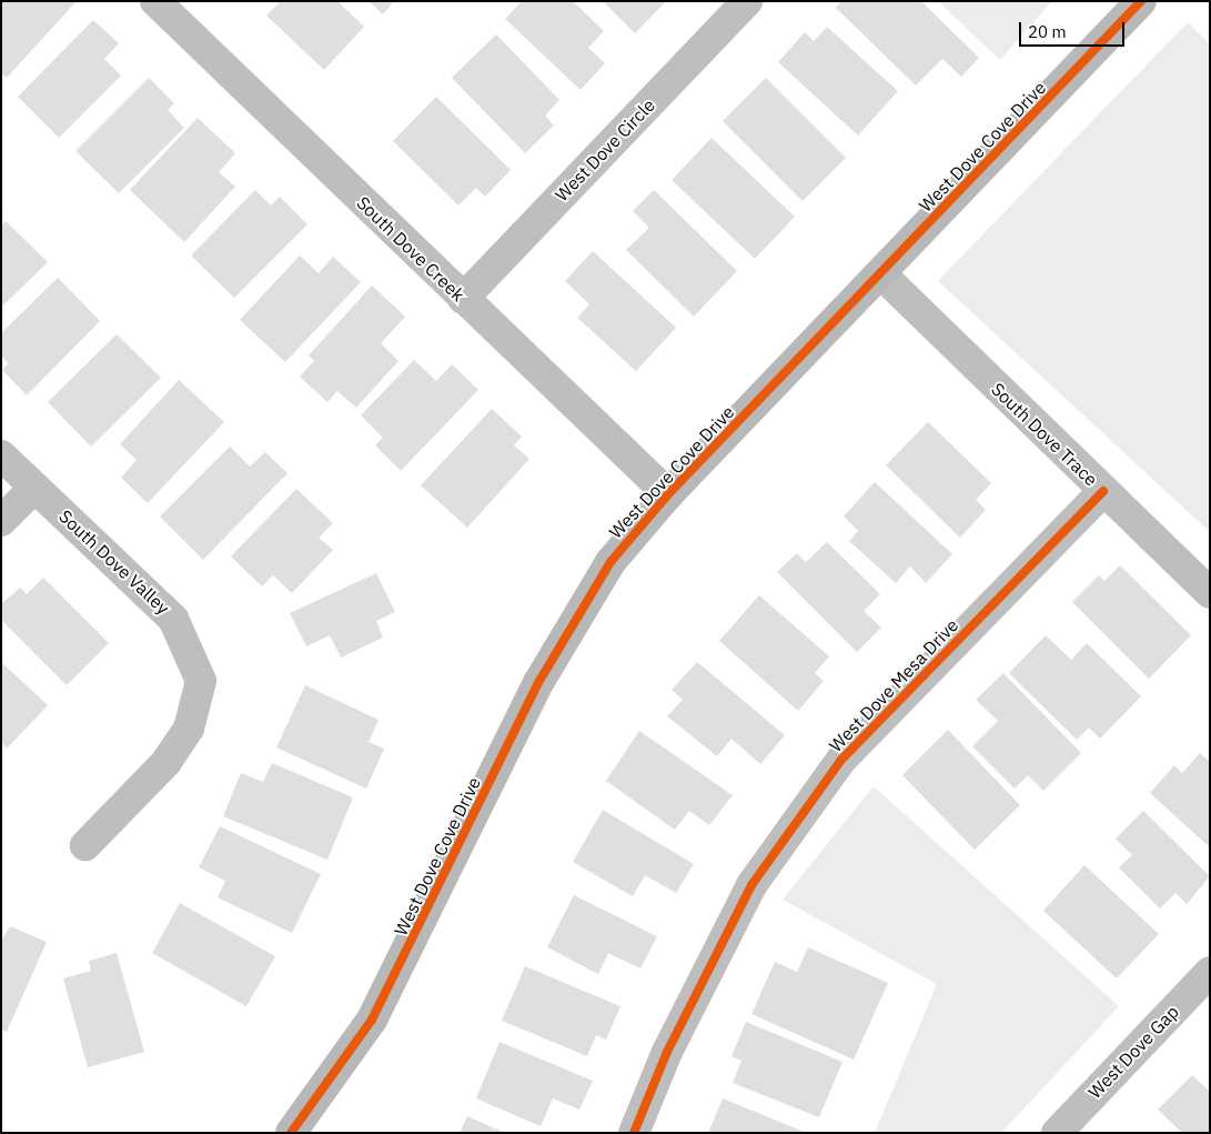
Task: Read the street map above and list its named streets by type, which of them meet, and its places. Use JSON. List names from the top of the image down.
{
  "streets": {
    "street": [
      "West Dove Cove Drive",
      "West Dove Circle",
      "South Dove Creek",
      "South Dove Trace",
      "South Dove Valley",
      "West Dove Mesa Drive",
      "West Dove Gap"
    ]
  },
  "crossings": [
    ["West Dove Cove Drive", "South Dove Creek"],
    ["West Dove Cove Drive", "South Dove Trace"],
    ["West Dove Circle", "South Dove Creek"],
    ["South Dove Trace", "West Dove Mesa Drive"]
  ],
  "scale_bar": "20 m"
}
